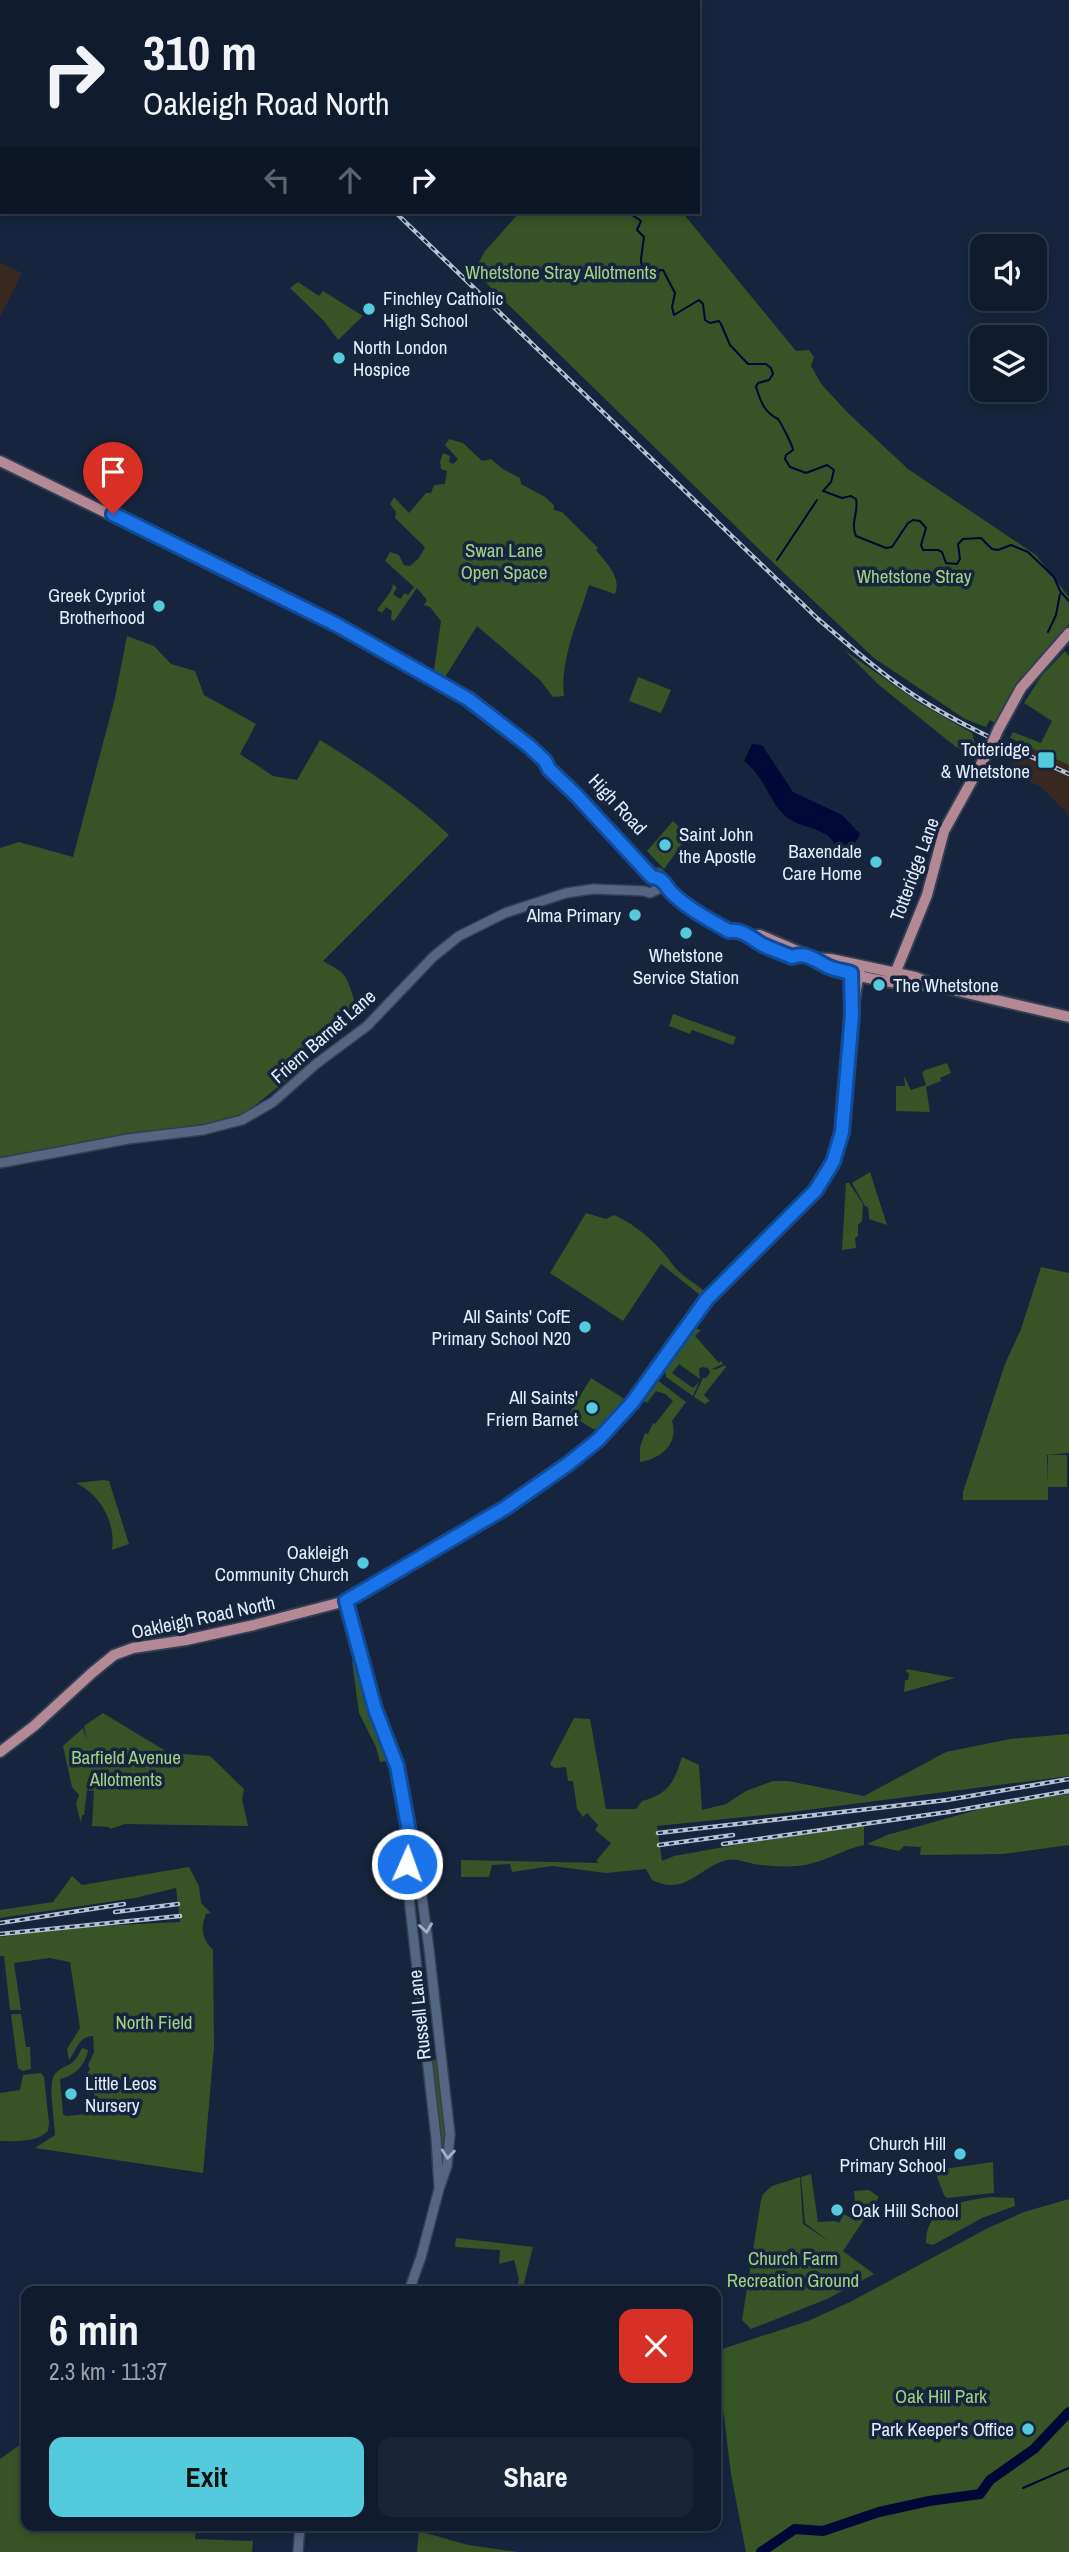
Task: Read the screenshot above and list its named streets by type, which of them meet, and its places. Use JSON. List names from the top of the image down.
{
  "streets": {
    "main road": [
      "High Road",
      "Totteridge Lane",
      "Friern Barnet Lane",
      "Oakleigh Road North",
      "Russell Lane"
    ]
  },
  "crossings": [
    ["High Road", "Totteridge Lane"],
    ["High Road", "Friern Barnet Lane"],
    ["High Road", "Oakleigh Road North"],
    ["Oakleigh Road North", "Russell Lane"]
  ],
  "parks": [
    "Whetstone Stray Allotments",
    "Swan Lane Open Space",
    "Whetstone Stray",
    "Barfield Avenue Allotments",
    "North Field",
    "Church Farm Recreation Ground",
    "Oak Hill Park"
  ],
  "places": {
    "other": [
      "Finchley Catholic High School",
      "North London Hospice",
      "Greek Cypriot Brotherhood",
      "Saint John the Apostle",
      "Baxendale Care Home",
      "Alma Primary",
      "Whetstone Service Station",
      "The Whetstone",
      "All Saints' CofE Primary School N20",
      "All Saints' Friern Barnet",
      "Oakleigh Community Church",
      "Little Leos Nursery",
      "Church Hill Primary School",
      "Oak Hill School",
      "Park Keeper's Office"
    ],
    "transit": ["Totteridge & Whetstone"]
  },
  "page": {
    "turn": ["310 m", "Oakleigh Road North"],
    "heading": ["6 min", "2.3 km · 11:37"],
    "buttons": ["Exit", "Share"]
  }
}
